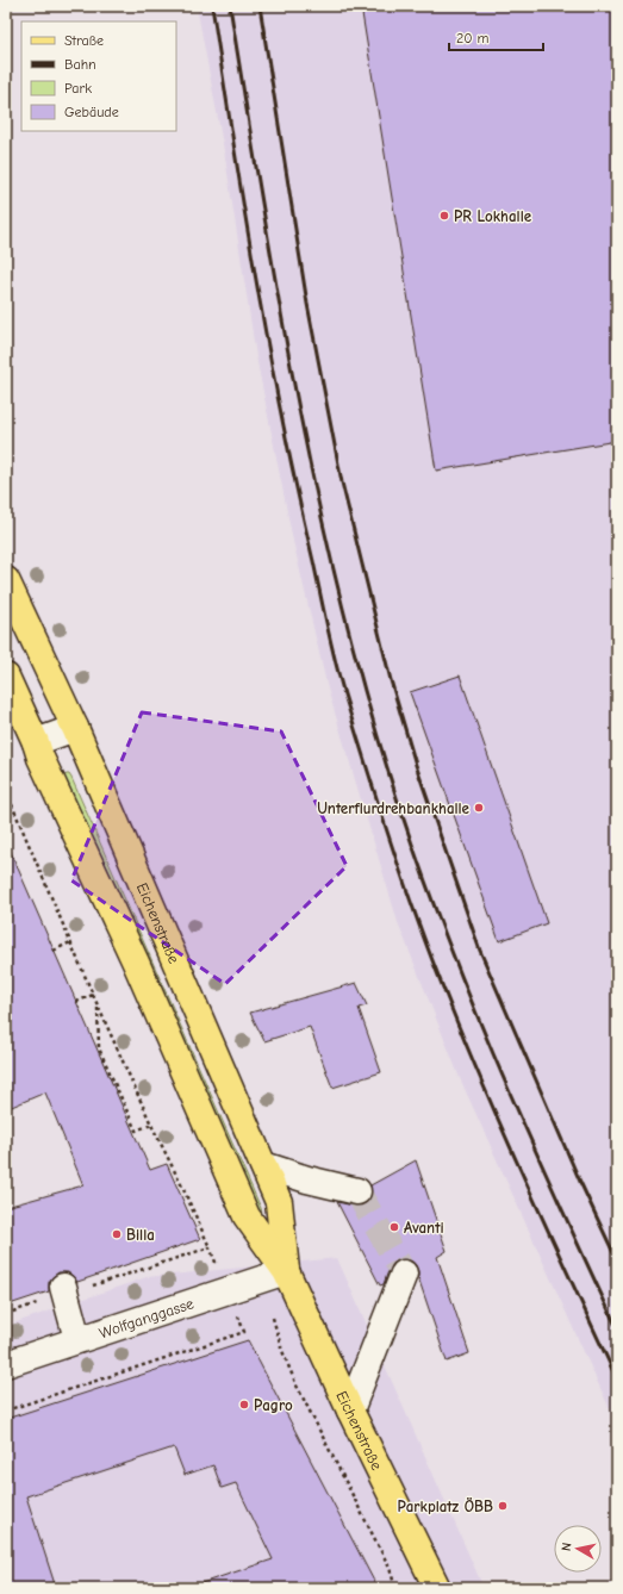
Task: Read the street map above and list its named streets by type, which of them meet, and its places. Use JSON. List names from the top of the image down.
{
  "streets": {
    "main road": ["Eichenstraße"],
    "street": ["Wolfganggasse"]
  },
  "crossings": [
    ["Eichenstraße", "Wolfganggasse"]
  ],
  "places": [
    "PR Lokhalle",
    "Unterflurdrehbankhalle",
    "Avanti",
    "Billa",
    "Pagro",
    "Parkplatz ÖBB"
  ],
  "legend": [
    "Straße",
    "Bahn",
    "Park",
    "Gebäude"
  ],
  "scale_bar": "20 m",
  "north": "left"
}
